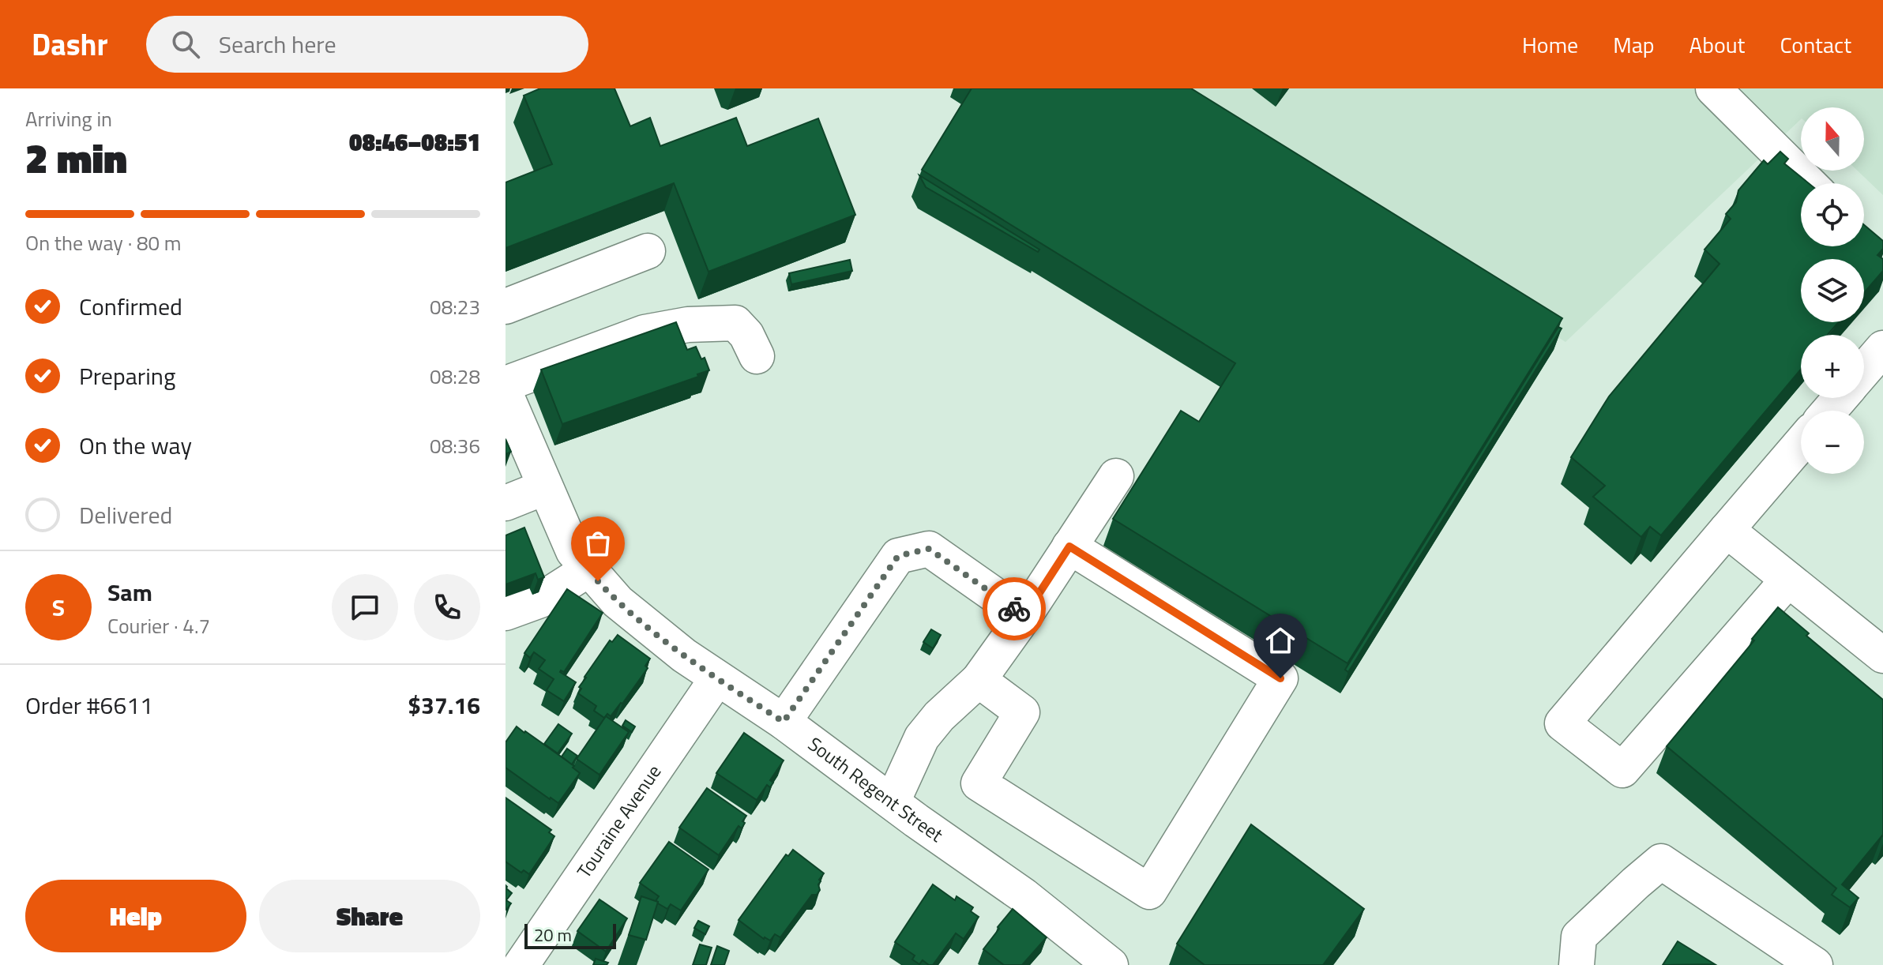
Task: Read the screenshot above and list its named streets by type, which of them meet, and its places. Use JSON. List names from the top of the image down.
{
  "streets": {
    "street": ["South Regent Street", "Touraine Avenue"]
  },
  "crossings": [
    ["South Regent Street", "Touraine Avenue"]
  ],
  "scale_bar": "20 m",
  "north": "top",
  "page": {
    "header": "Dashr",
    "search": "Search here",
    "nav": [
      "Home",
      "Map",
      "About",
      "Contact"
    ],
    "heading": ["2 min", "Arriving in", "08:46–08:51"],
    "panel": [
      "Sam",
      "Courier · 4.7",
      "Order #6611",
      "$37.16"
    ],
    "map_buttons": ["+", "−"],
    "bar": "On the way · 80 m",
    "list": [
      ["Confirmed", "08:23"],
      ["Preparing", "08:28"],
      ["On the way", "08:36"],
      "Delivered"
    ],
    "round": "S",
    "buttons": ["Help", "Share"],
    "scale": "20 m"
  }
}
